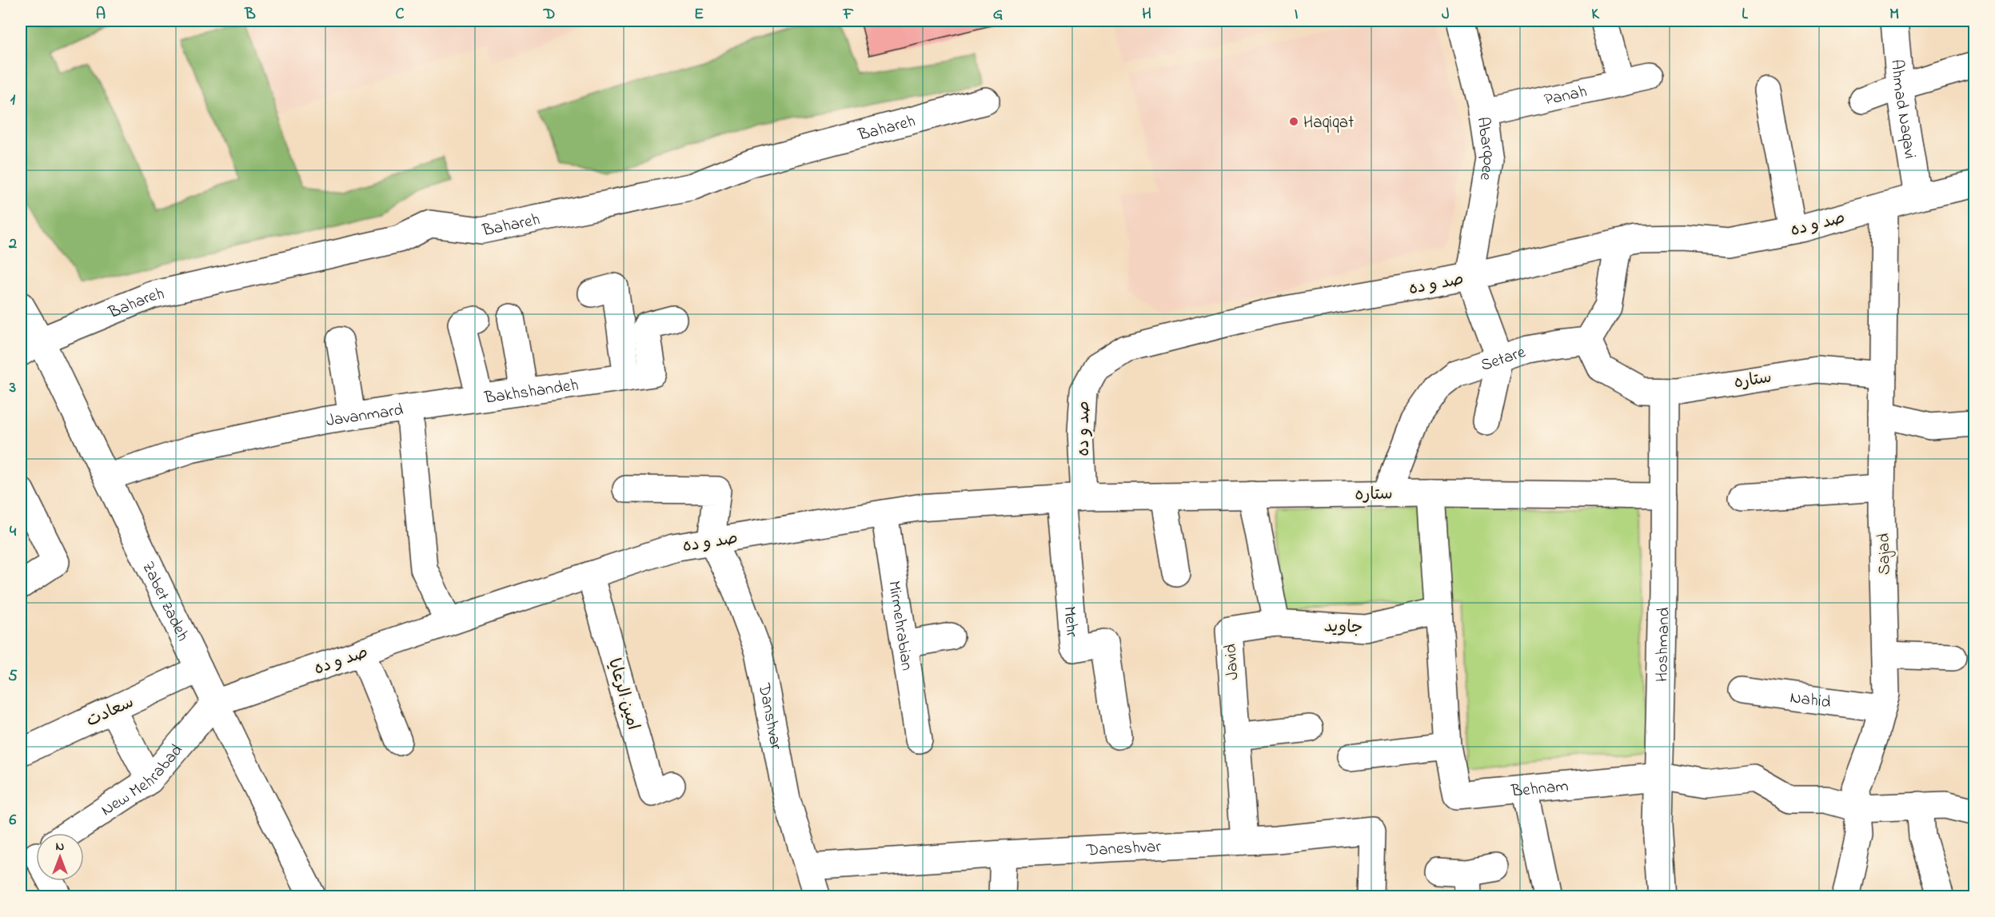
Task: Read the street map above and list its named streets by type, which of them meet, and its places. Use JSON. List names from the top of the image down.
{
  "streets": {
    "street": [
      "Panah",
      "Ahmad Naqavi",
      "Bahareh",
      "Abarqoee",
      "صد و ده",
      "Setare",
      "ستاره",
      "Bakhshandeh",
      "Javanmard",
      "Sajad",
      "Zabet zadeh",
      "Mehr",
      "Mirmehrabian",
      "جاوید",
      "Hoshmand",
      "Javid",
      "امین الرعایا",
      "Nahid",
      "سعادت",
      "Danshvar",
      "New Mehrabad",
      "Behnam",
      "Daneshvar"
    ]
  },
  "crossings": [
    ["Panah", "Abarqoee"],
    ["Ahmad Naqavi", "صد و ده"],
    ["Bahareh", "Zabet zadeh"],
    ["Abarqoee", "صد و ده"],
    ["صد و ده", "ستاره"],
    ["صد و ده", "Javanmard"],
    ["صد و ده", "Sajad"],
    ["صد و ده", "Zabet zadeh"],
    ["صد و ده", "Mehr"],
    ["صد و ده", "Mirmehrabian"],
    ["صد و ده", "امین الرعایا"],
    ["صد و ده", "Danshvar"],
    ["صد و ده", "New Mehrabad"],
    ["Setare", "ستاره"],
    ["ستاره", "Sajad"],
    ["ستاره", "Mehr"],
    ["ستاره", "Hoshmand"],
    ["ستاره", "Behnam"],
    ["Bakhshandeh", "Javanmard"],
    ["Javanmard", "Zabet zadeh"],
    ["Sajad", "Nahid"],
    ["Sajad", "Behnam"],
    ["Zabet zadeh", "سعادت"],
    ["Zabet zadeh", "New Mehrabad"],
    ["جاوید", "Javid"],
    ["جاوید", "Behnam"],
    ["Hoshmand", "Behnam"],
    ["Javid", "Daneshvar"],
    ["Danshvar", "Daneshvar"]
  ],
  "places": ["Haqiqat"],
  "north": "top",
  "grid": {
    "columns": [
      "A",
      "B",
      "C",
      "D",
      "E",
      "F",
      "G",
      "H",
      "I",
      "J",
      "K",
      "L",
      "M"
    ],
    "rows": [
      "1",
      "2",
      "3",
      "4",
      "5",
      "6"
    ]
  }
}
